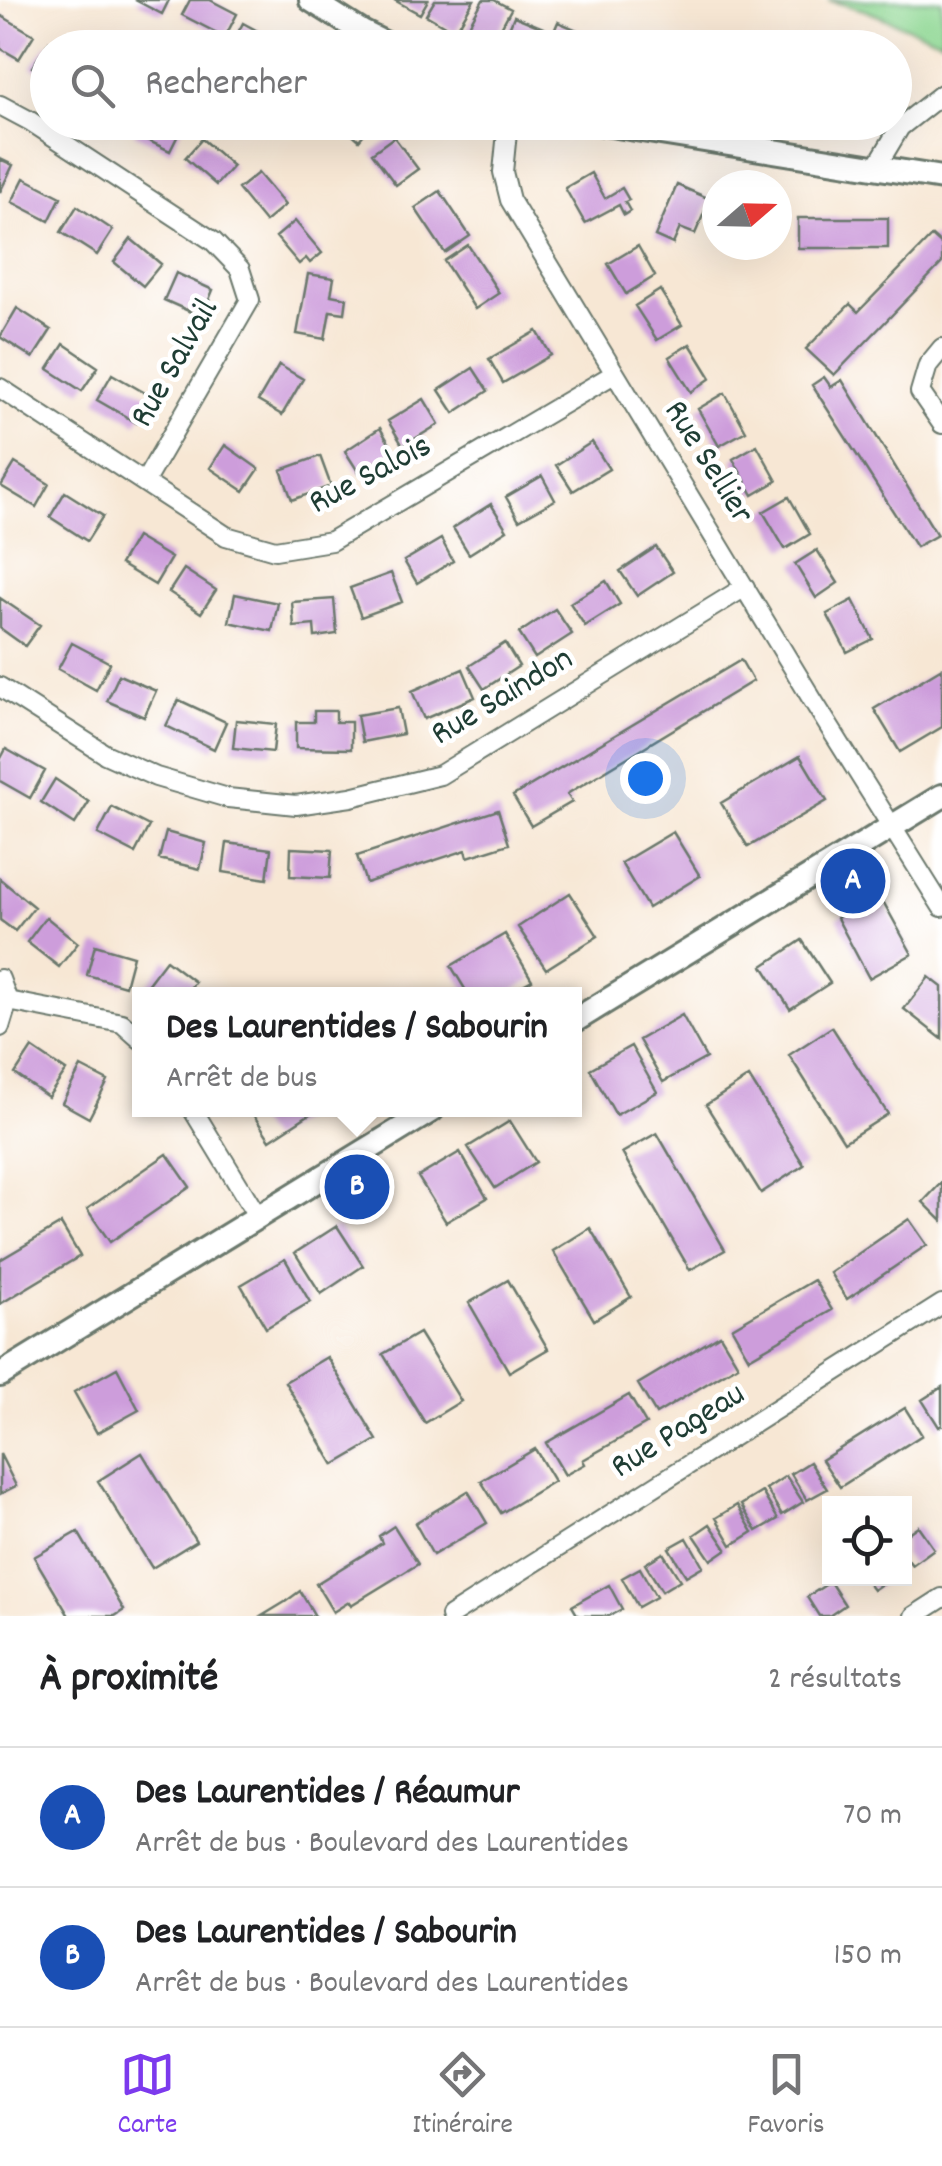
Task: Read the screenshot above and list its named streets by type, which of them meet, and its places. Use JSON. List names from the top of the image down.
{
  "streets": {
    "street": [
      "Rue Salvail",
      "Rue Sellier",
      "Rue Salois",
      "Rue Saindon",
      "Rue Pageau"
    ]
  },
  "crossings": [
    ["Rue Salvail", "Rue Salois"],
    ["Rue Sellier", "Rue Salois"],
    ["Rue Sellier", "Rue Saindon"]
  ],
  "north": "right",
  "page": {
    "search": "Rechercher",
    "pins": ["A", "B"],
    "popup": ["Des Laurentides / Sabourin", "Arrêt de bus"],
    "heading": ["À proximité", "2 résultats"],
    "list": [
      {
        "mark": "A",
        "name": "Des Laurentides / Réaumur",
        "note": "Arrêt de bus · Boulevard des Laurentides",
        "value": "70 m"
      },
      {
        "mark": "B",
        "name": "Des Laurentides / Sabourin",
        "note": "Arrêt de bus · Boulevard des Laurentides",
        "value": "150 m"
      }
    ],
    "nav": ["Carte", "Itinéraire", "Favoris"]
  }
}
